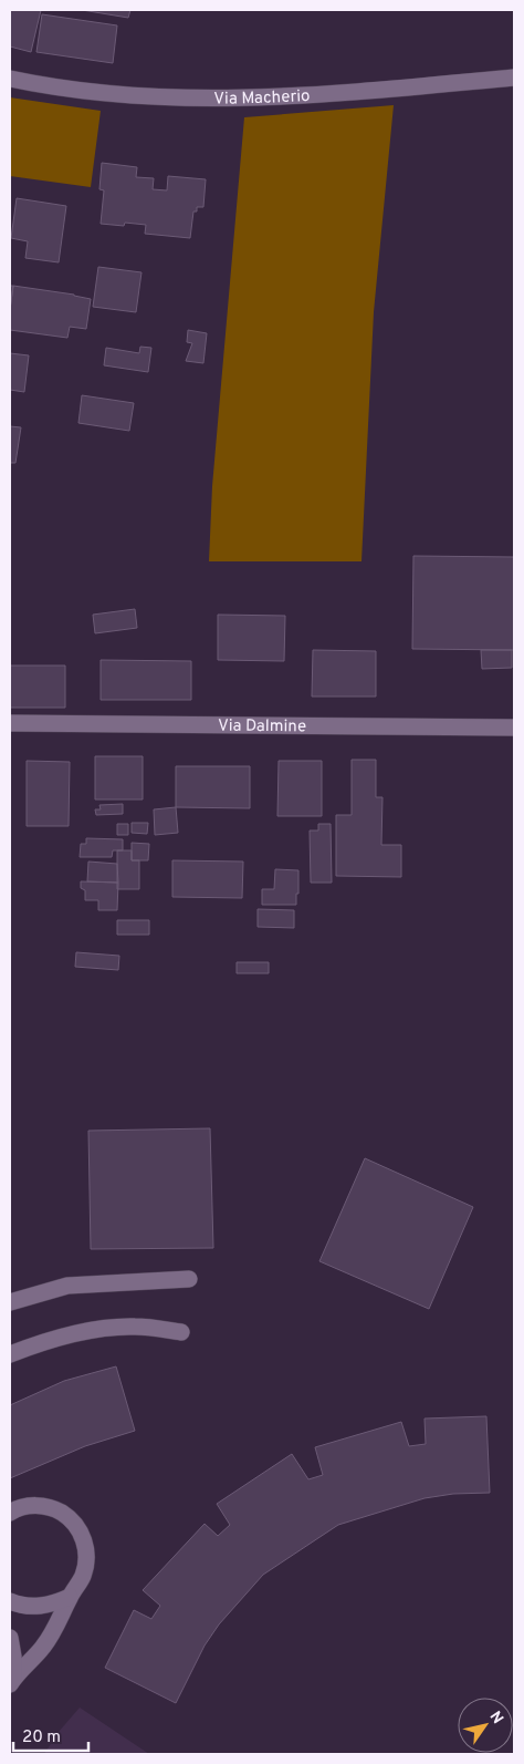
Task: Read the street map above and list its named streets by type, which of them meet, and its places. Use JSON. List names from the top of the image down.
{
  "streets": {
    "street": ["Via Macherio", "Via Dalmine"]
  },
  "scale_bar": "20 m",
  "north": "top right"
}
